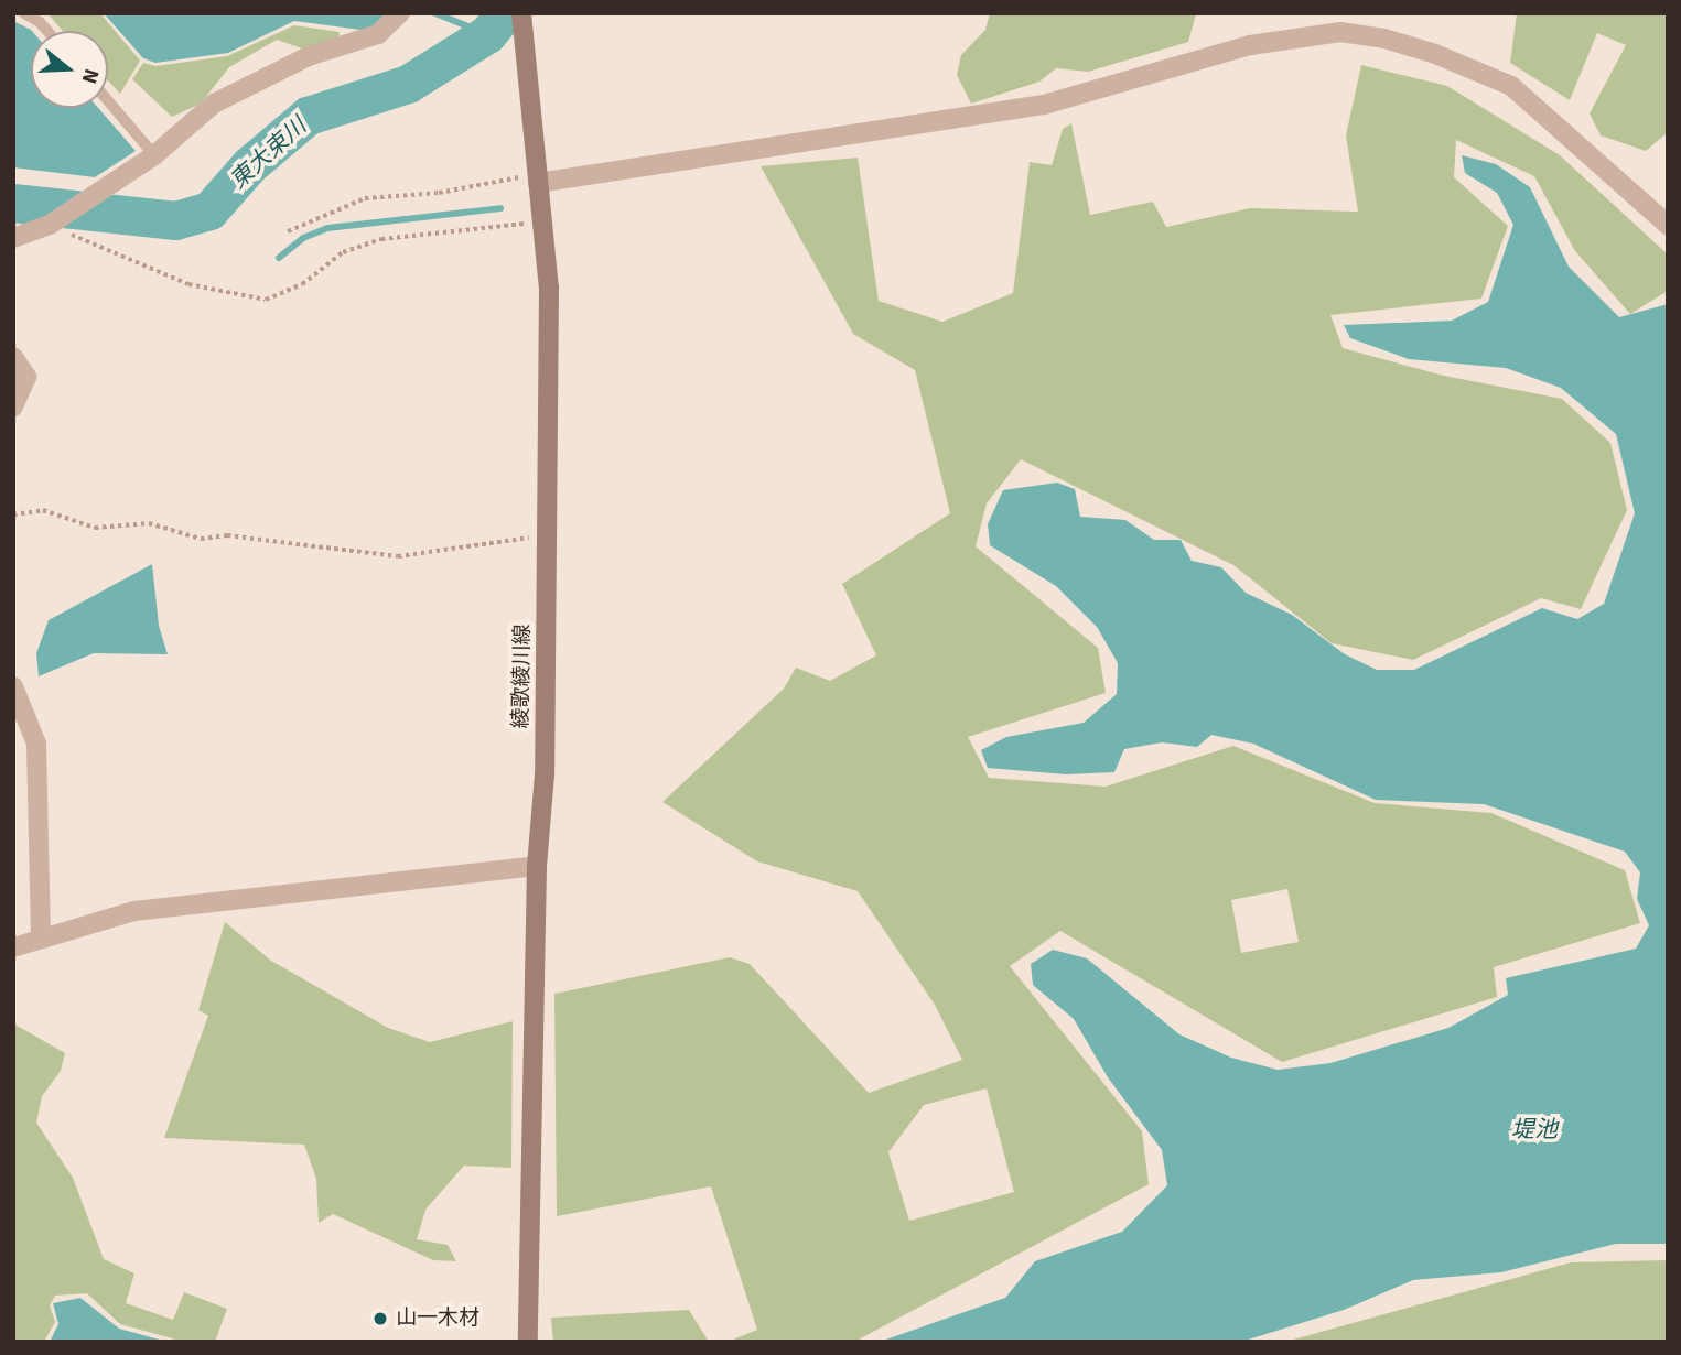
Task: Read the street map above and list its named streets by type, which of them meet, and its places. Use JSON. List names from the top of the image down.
{
  "streets": {
    "main road": ["綾歌綾川線"]
  },
  "water": ["東大束川", "堤池"],
  "places": ["山一木材"],
  "north": "right"
}
